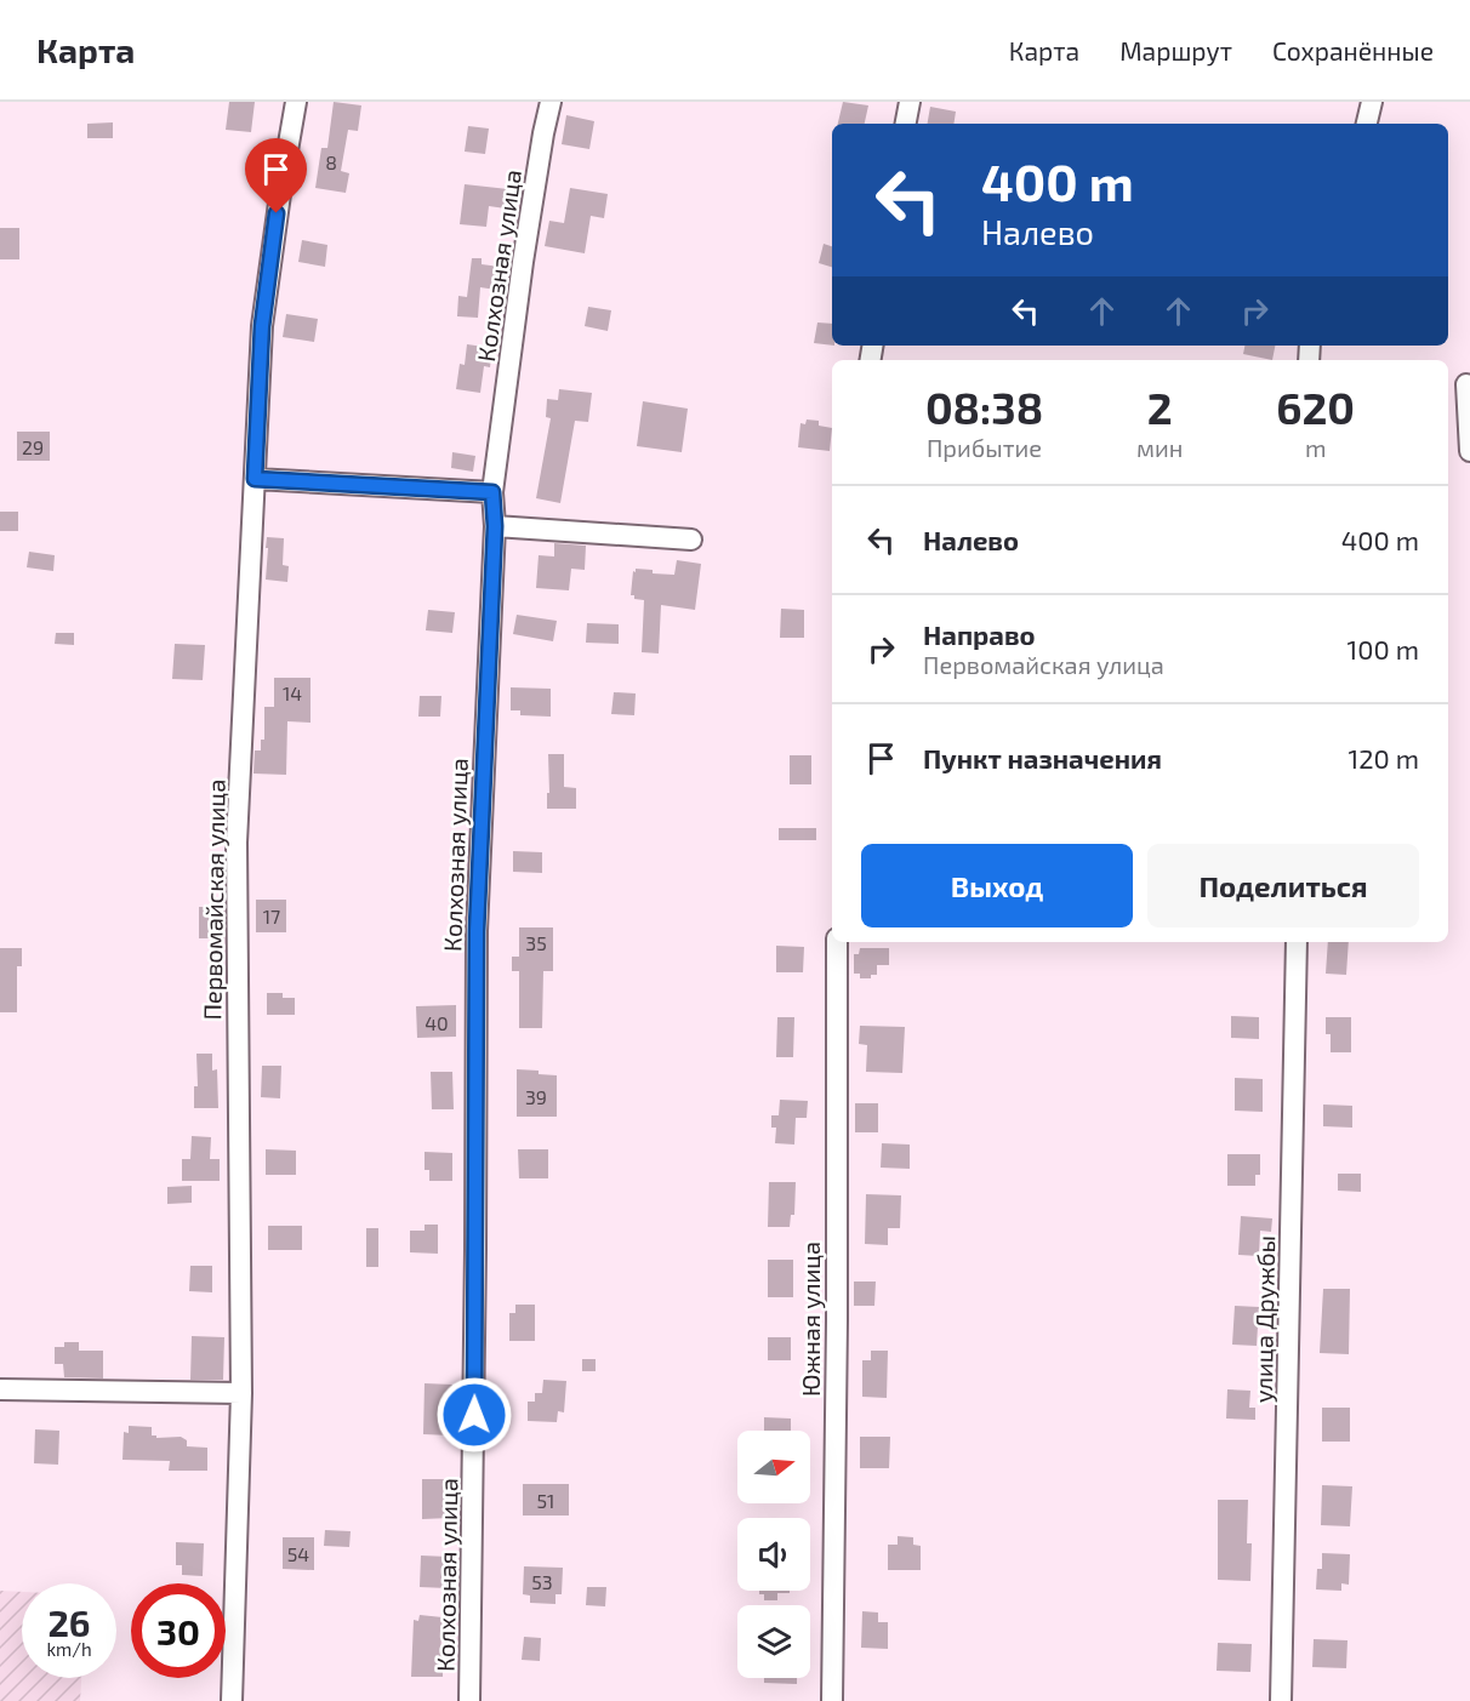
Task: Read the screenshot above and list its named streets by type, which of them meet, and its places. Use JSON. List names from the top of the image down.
{
  "streets": {
    "street": [
      "Колхозная улица",
      "Первомайская улица",
      "Южная улица",
      "улица Дружбы"
    ]
  },
  "house_numbers": [
    "8",
    "29",
    "14",
    "17",
    "35",
    "40",
    "39",
    "51",
    "54",
    "53"
  ],
  "north": "right",
  "page": {
    "header": "Карта",
    "nav": ["Карта", "Маршрут", "Сохранённые"],
    "turn": ["400 m", "Налево"],
    "eta": [
      "08:38",
      "Прибытие",
      "2",
      "мин",
      "620",
      "m"
    ],
    "list": [
      {
        "name": "Налево",
        "value": "400 m"
      },
      {
        "name": "Направо",
        "note": "Первомайская улица",
        "value": "100 m"
      },
      {
        "name": "Пункт назначения",
        "value": "120 m"
      }
    ],
    "buttons": ["Выход", "Поделиться"],
    "speed": "26 km/h",
    "limit": "30"
  }
}
